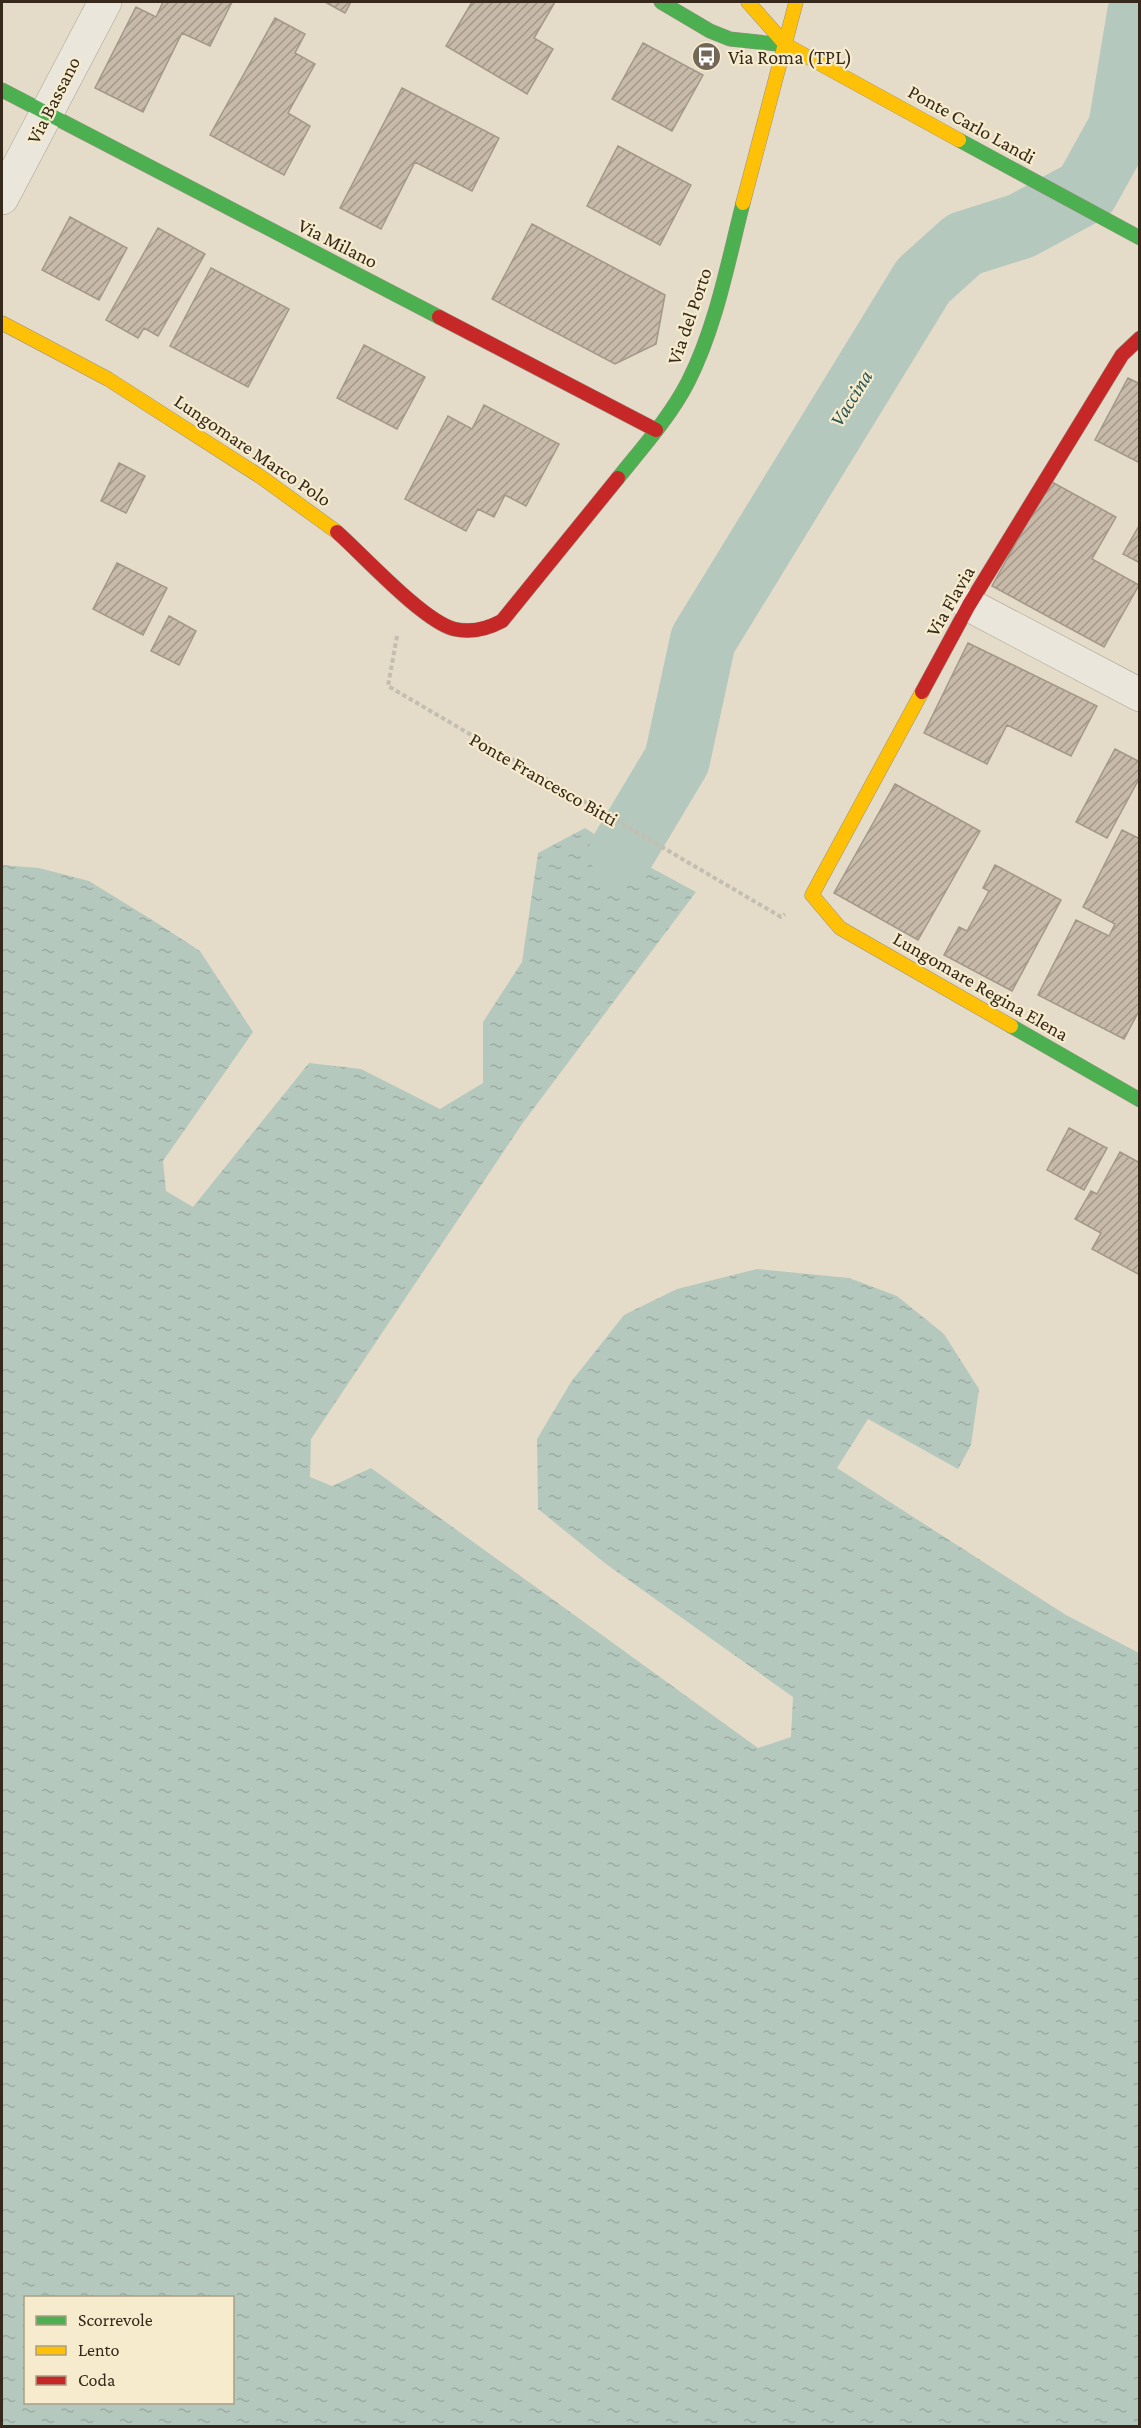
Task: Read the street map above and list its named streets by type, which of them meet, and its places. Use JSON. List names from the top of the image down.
{
  "streets": {
    "street": [
      "Via Bassano",
      "Ponte Carlo Landi",
      "Via Milano",
      "Via del Porto",
      "Lungomare Marco Polo",
      "Via Flavia",
      "Lungomare Regina Elena"
    ],
    "path": ["Ponte Francesco Bitti"]
  },
  "crossings": [
    ["Via Bassano", "Via Milano"],
    ["Ponte Carlo Landi", "Via del Porto"],
    ["Via Milano", "Via del Porto"],
    ["Via del Porto", "Lungomare Marco Polo"],
    ["Lungomare Marco Polo", "Ponte Francesco Bitti"],
    ["Via Flavia", "Lungomare Regina Elena"]
  ],
  "water": ["Vaccina"],
  "places": {
    "bus stop": ["Via Roma (TPL)"]
  },
  "legend": ["Scorrevole", "Lento", "Coda"]
}
